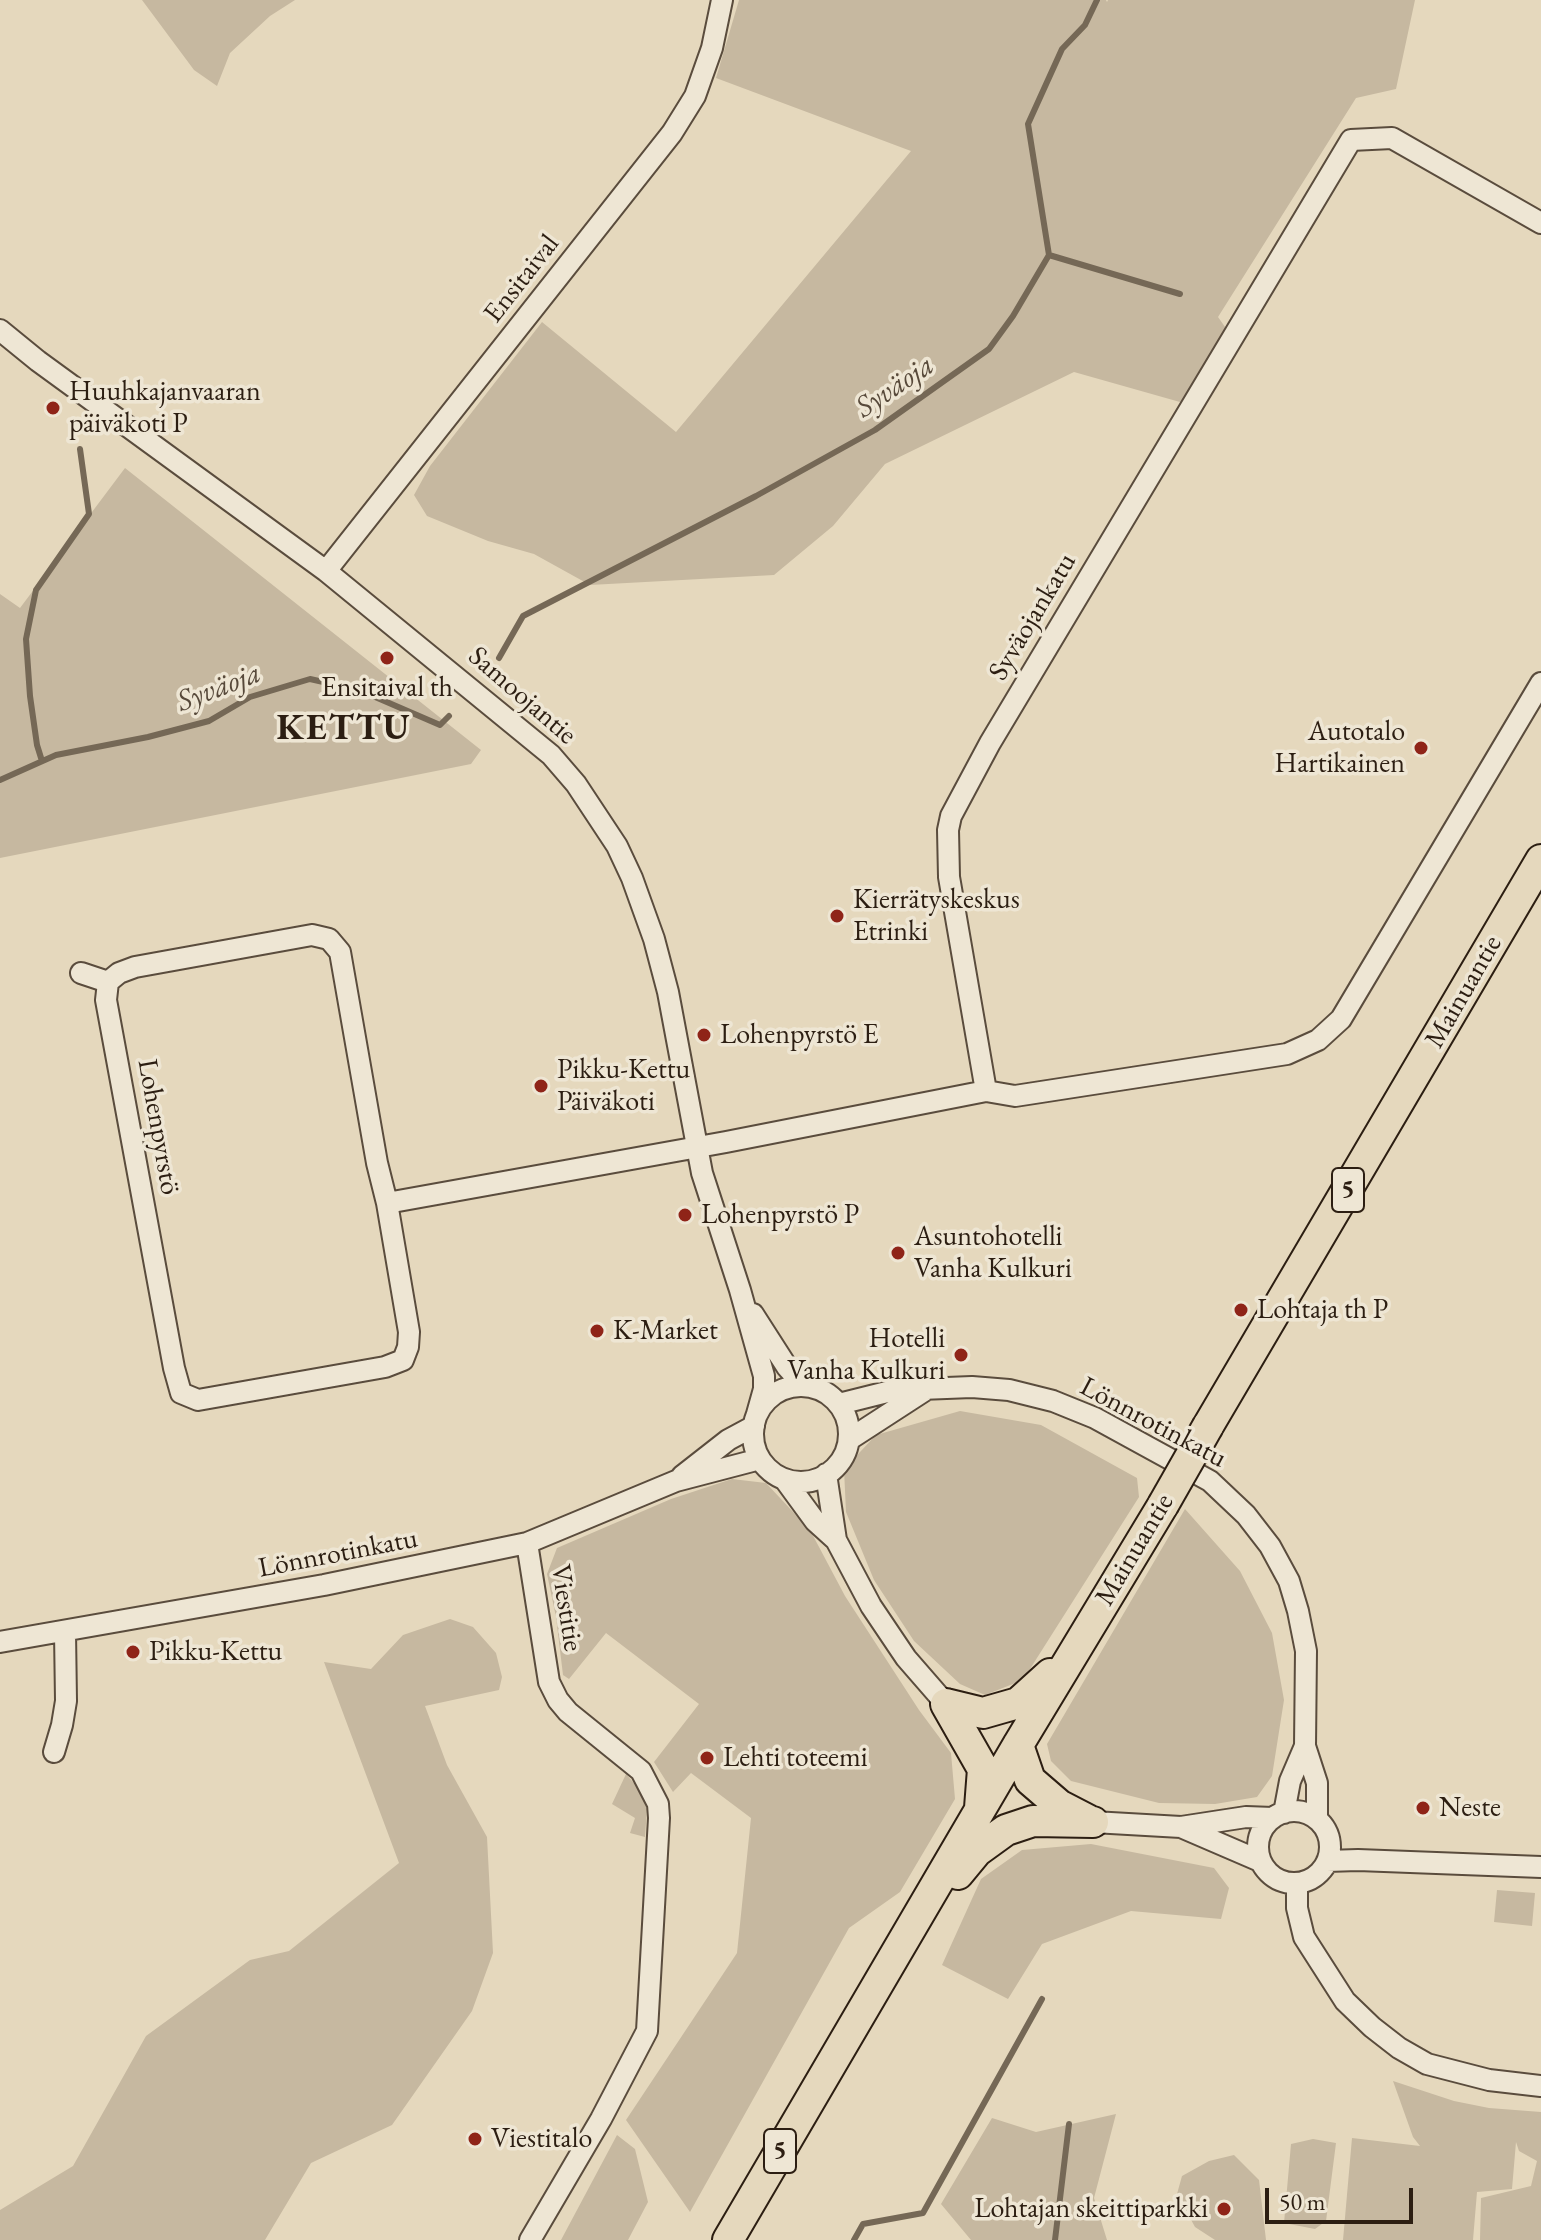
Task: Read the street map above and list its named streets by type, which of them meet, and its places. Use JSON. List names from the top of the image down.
{
  "streets": {
    "highway": ["Mainuantie", "5"],
    "street": [
      "Ensitaival",
      "Syväojankatu",
      "Samoojantie",
      "Lohenpyrstö",
      "Lönnrotinkatu",
      "Viestitie"
    ]
  },
  "crossings": [
    ["Ensitaival", "Samoojantie"],
    ["Samoojantie", "Lönnrotinkatu"],
    ["Lönnrotinkatu", "Viestitie"]
  ],
  "districts": ["KETTU"],
  "water": ["Syväoja"],
  "places": [
    "Huuhkajanvaaran päiväkoti P",
    "Ensitaival th",
    "Autotalo Hartikainen",
    "Kierrätyskeskus Etrinki",
    "Lohenpyrstö E",
    "Pikku-Kettu Päiväkoti",
    "Lohenpyrstö P",
    "Asuntohotelli Vanha Kulkuri",
    "Lohtaja th P",
    "K-Market",
    "Hotelli Vanha Kulkuri",
    "Pikku-Kettu",
    "Lehti toteemi",
    "Neste",
    "Viestitalo",
    "Lohtajan skeittiparkki"
  ],
  "scale_bar": "50 m"
}
